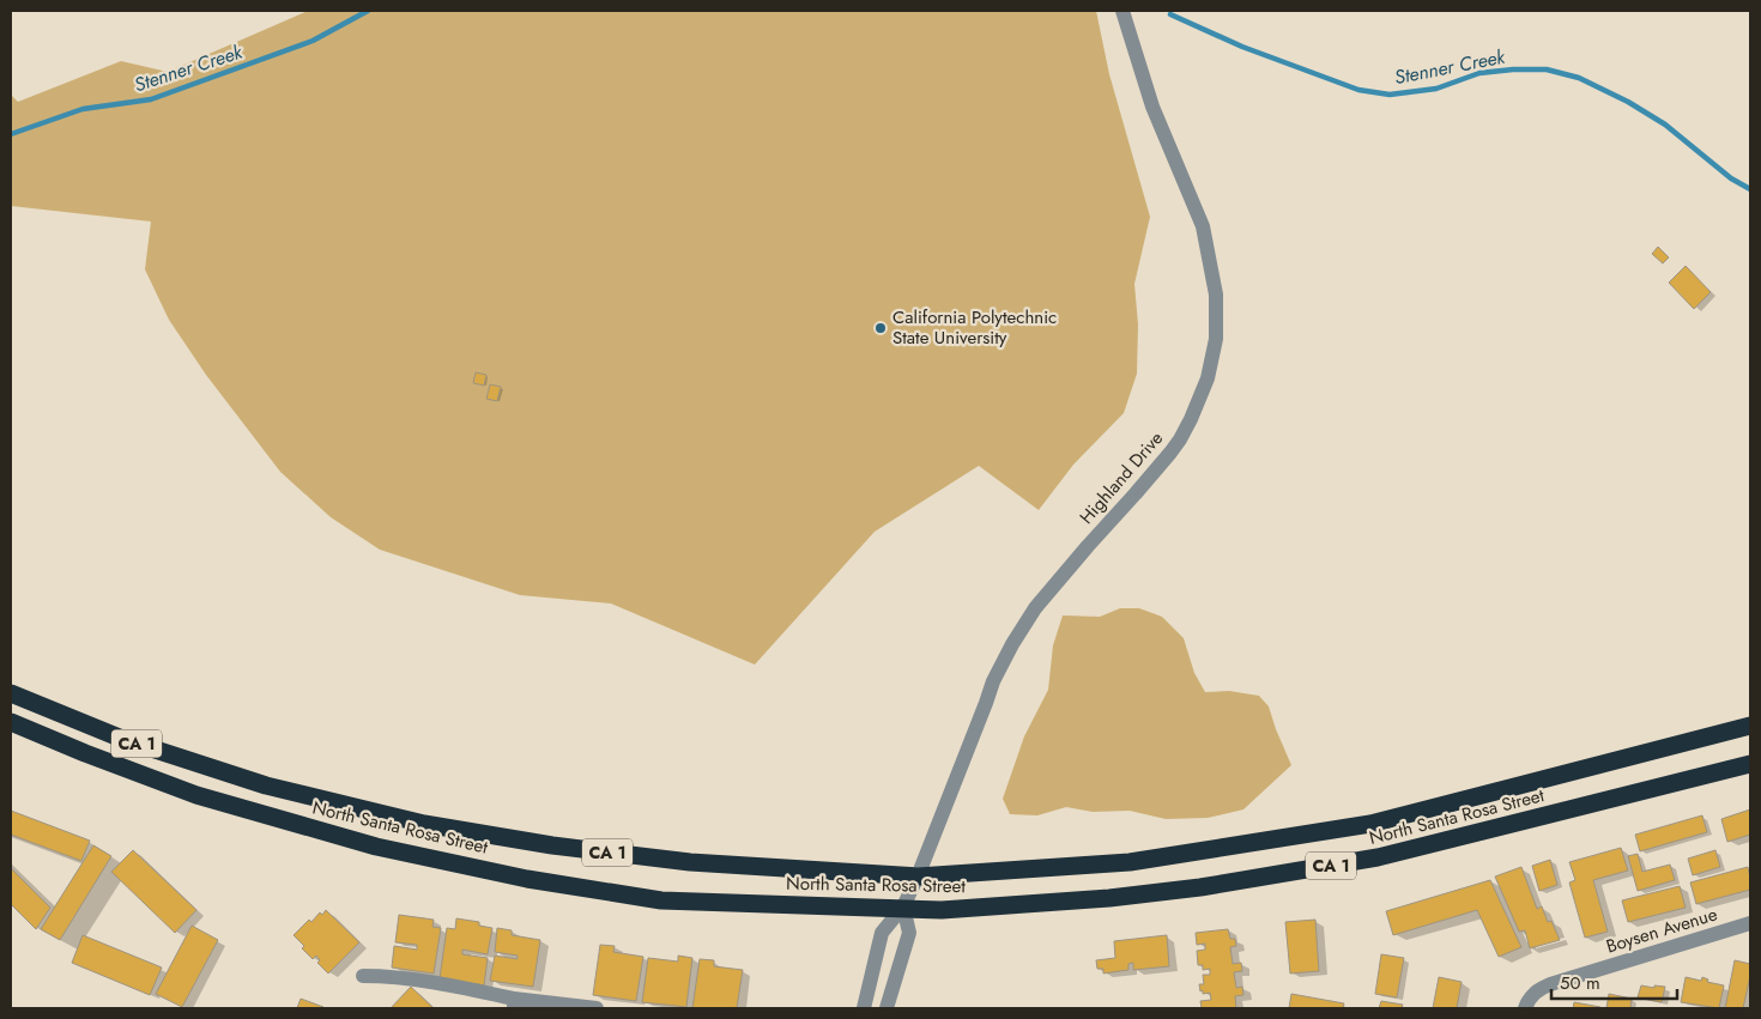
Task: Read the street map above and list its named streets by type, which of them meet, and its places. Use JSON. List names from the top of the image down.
{
  "streets": {
    "highway": ["CA 1", "North Santa Rosa Street"],
    "street": ["Highland Drive", "Boysen Avenue"]
  },
  "crossings": [
    ["Highland Drive", "North Santa Rosa Street"]
  ],
  "water": ["Stenner Creek"],
  "places": ["California Polytechnic State University"],
  "scale_bar": "50 m"
}
